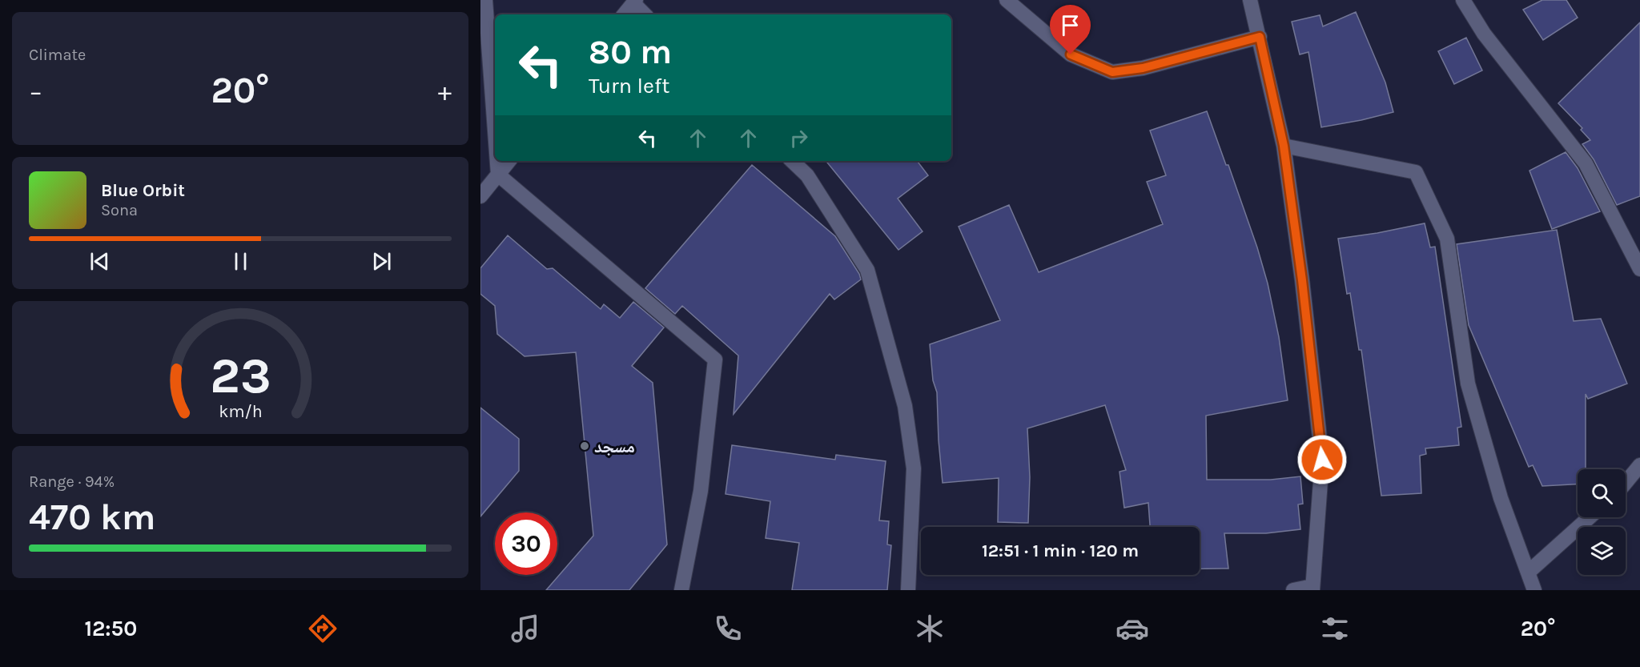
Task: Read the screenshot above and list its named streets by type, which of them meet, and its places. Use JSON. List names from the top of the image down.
{
  "places": ["مسجد"],
  "page": {
    "tile": [
      "Climate",
      ["Range · 94%", "470 km"]
    ],
    "turn": ["80 m", "Turn left"],
    "heat": ["−", "20°", "+"],
    "song": ["Blue Orbit", "Sona"],
    "limit": "30",
    "trip": "12:51 · 1 min · 120 m",
    "tabs": ["12:50", "20°"],
    "gauge": ["23", "km/h"]
  }
}
